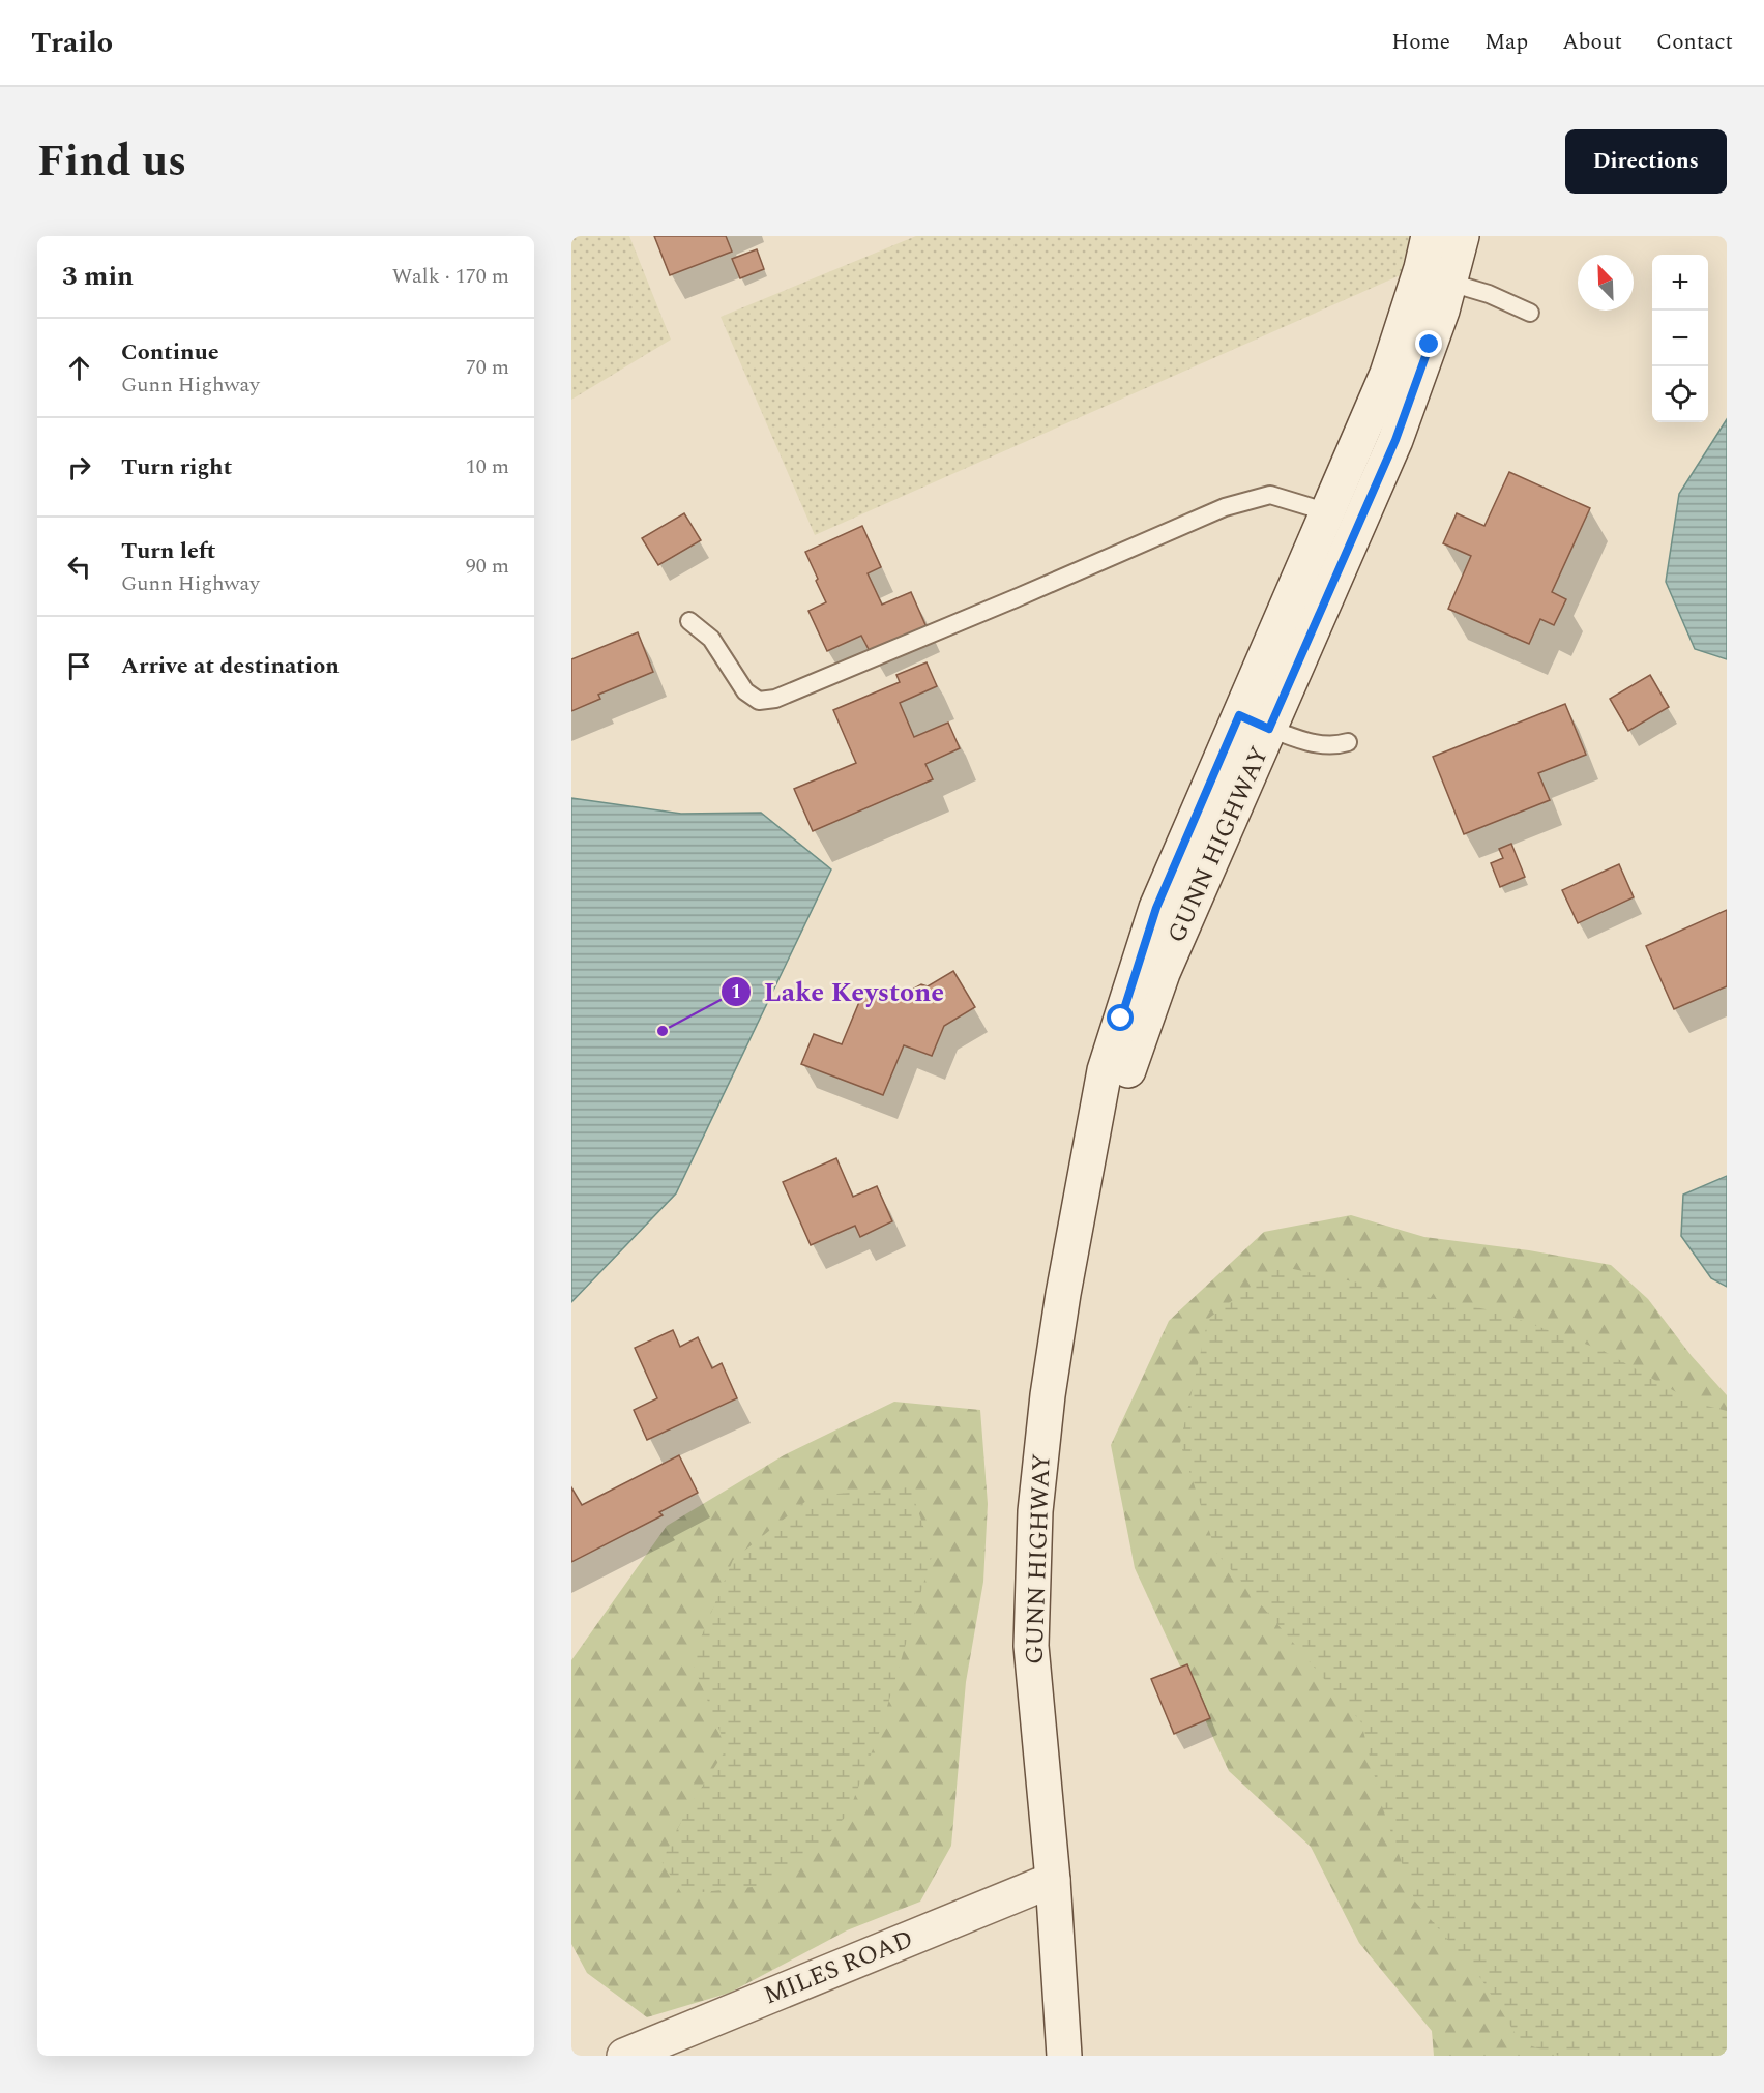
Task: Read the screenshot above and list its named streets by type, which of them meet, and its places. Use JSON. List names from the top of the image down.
{
  "streets": {
    "main road": ["GUNN HIGHWAY", "MILES ROAD"]
  },
  "crossings": [
    ["GUNN HIGHWAY", "MILES ROAD"]
  ],
  "places": ["Lake Keystone"],
  "north": "top left",
  "page": {
    "header": "Trailo",
    "nav": [
      "Home",
      "Map",
      "About",
      "Contact"
    ],
    "title": "Find us",
    "buttons": "Directions",
    "heading": ["3 min", "Walk · 170 m"],
    "map_buttons": ["+", "−"],
    "list": [
      ["Continue", "Gunn Highway", "70 m"],
      ["Turn right", "10 m"],
      ["Turn left", "Gunn Highway", "90 m"],
      "Arrive at destination"
    ]
  }
}
